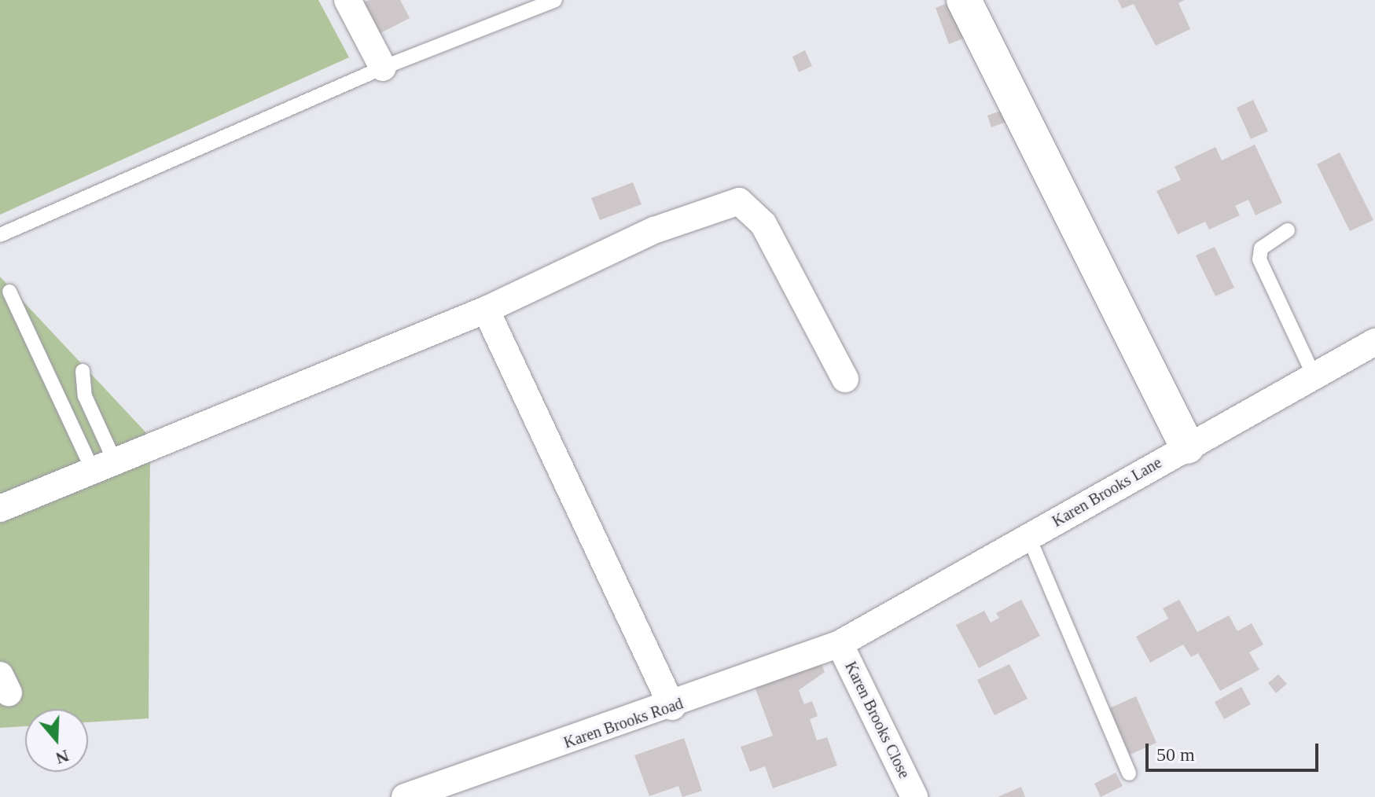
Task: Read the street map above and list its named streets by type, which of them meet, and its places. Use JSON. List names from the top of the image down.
{
  "streets": {
    "street": ["Karen Brooks Lane", "Karen Brooks Close", "Karen Brooks Road"]
  },
  "crossings": [
    ["Karen Brooks Lane", "Karen Brooks Close"],
    ["Karen Brooks Lane", "Karen Brooks Road"],
    ["Karen Brooks Close", "Karen Brooks Road"]
  ],
  "scale_bar": "50 m",
  "north": "bottom"
}
